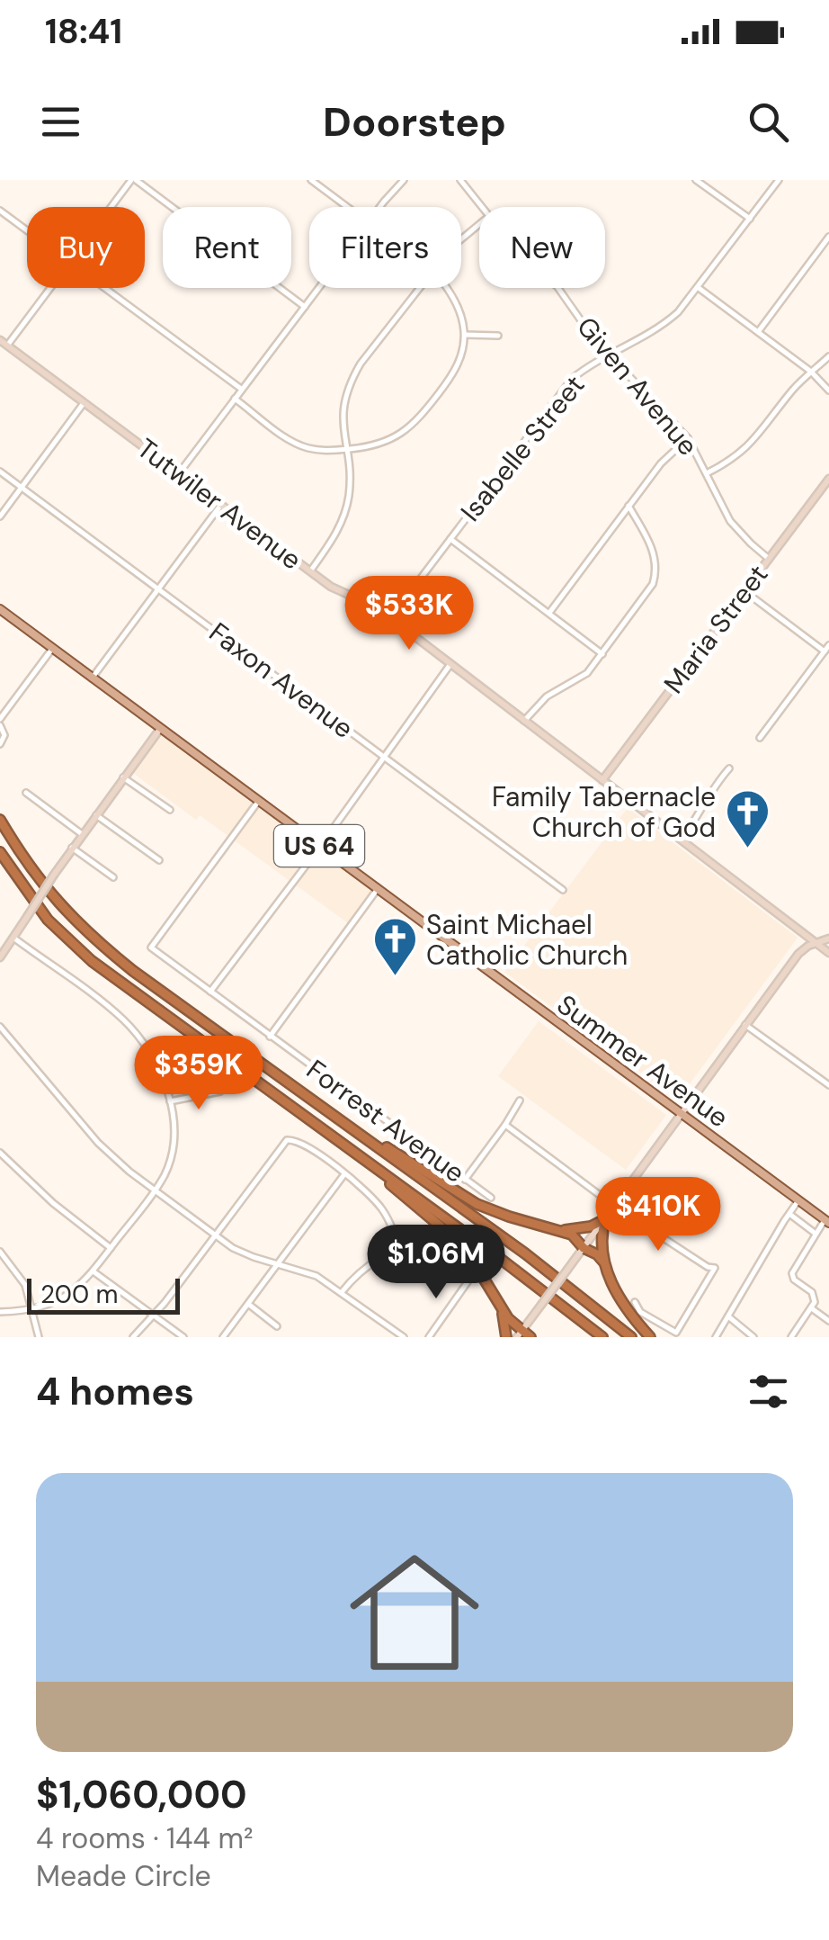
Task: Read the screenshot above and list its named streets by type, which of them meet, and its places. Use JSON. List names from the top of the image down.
{
  "streets": {
    "main road": ["US 64", "Summer Avenue"],
    "street": [
      "Given Avenue",
      "Isabelle Street",
      "Tutwiler Avenue",
      "Maria Street",
      "Faxon Avenue",
      "Forrest Avenue"
    ]
  },
  "crossings": [
    ["Given Avenue", "Isabelle Street"],
    ["Given Avenue", "Maria Street"],
    ["Isabelle Street", "Tutwiler Avenue"],
    ["Tutwiler Avenue", "Maria Street"],
    ["Summer Avenue", "Forrest Avenue"]
  ],
  "places": {
    "church": ["Family Tabernacle Church of God", "Saint Michael Catholic Church"]
  },
  "scale_bar": "200 m",
  "page": {
    "status": "18:41",
    "header": "Doorstep",
    "chip": [
      "Buy",
      "Rent",
      "Filters",
      "New"
    ],
    "price": [
      "$533K",
      "$359K",
      "$410K",
      "$1.06M"
    ],
    "scale": "200 m",
    "heading": "4 homes",
    "list": [
      {
        "name": "$1,060,000",
        "note": "4 rooms · 144 m² · Meade Circle"
      }
    ]
  }
}
